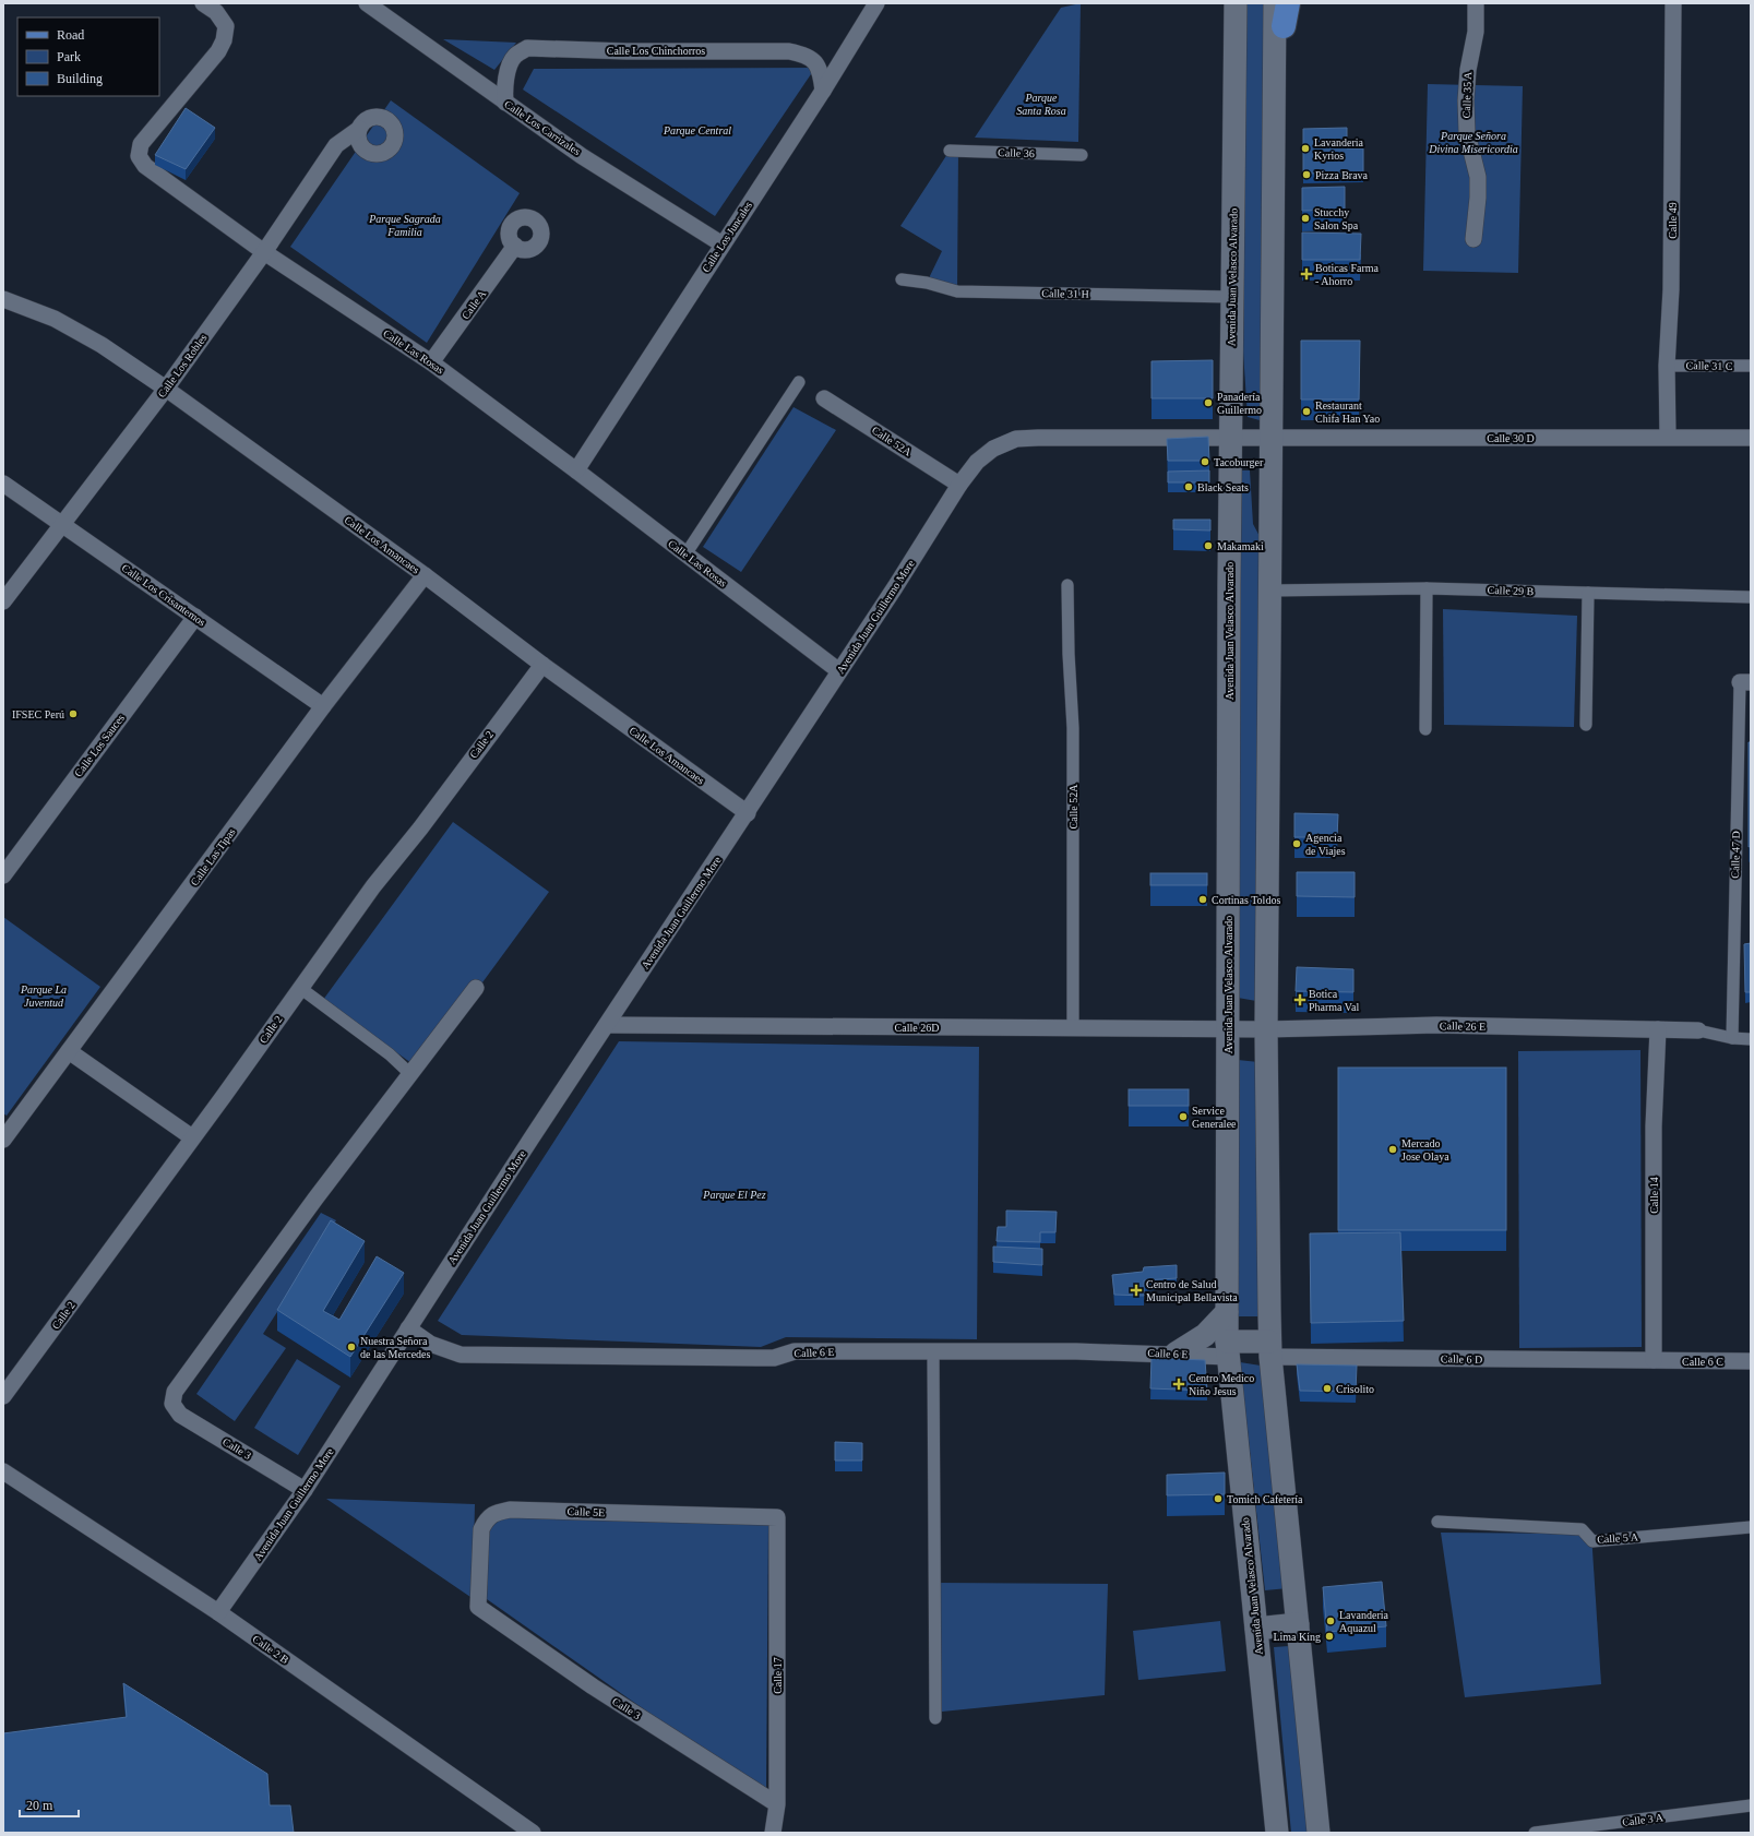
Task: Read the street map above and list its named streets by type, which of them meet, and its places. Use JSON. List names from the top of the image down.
{
  "streets": {
    "main road": ["Avenida Juan Velasco Alvarado"],
    "street": [
      "Calle Los Chinchorros",
      "Calle 35 A",
      "Calle Los Carrizales",
      "Calle 36",
      "Calle 49",
      "Calle Los Juncales",
      "Calle 31 H",
      "Calle A",
      "Calle Las Rosas",
      "Calle Los Robles",
      "Calle 31 C",
      "Calle 30 D",
      "Calle 52A",
      "Calle Los Amancaes",
      "Calle 29 B",
      "Calle Los Crisantemos",
      "Avenida Juan Guillermo More",
      "Calle 2",
      "Calle Los Sauces",
      "Calle 47 D",
      "Calle Las Tipas",
      "Calle 26 E",
      "Calle 26D",
      "Calle 14",
      "Calle 6 E",
      "Calle 6 D",
      "Calle 6 C",
      "Calle 3",
      "Calle 5E",
      "Calle 5 A",
      "Calle 2 B",
      "Calle 17",
      "Calle 3 A"
    ]
  },
  "crossings": [
    ["Calle Los Chinchorros", "Calle Los Carrizales"],
    ["Calle Los Chinchorros", "Calle Los Juncales"],
    ["Calle Los Carrizales", "Calle Los Juncales"],
    ["Calle 49", "Calle 31 C"],
    ["Calle 49", "Calle 30 D"],
    ["Calle Los Juncales", "Calle Las Rosas"],
    ["Avenida Juan Velasco Alvarado", "Calle 31 H"],
    ["Avenida Juan Velasco Alvarado", "Avenida Juan Guillermo More"],
    ["Avenida Juan Velasco Alvarado", "Calle 26 E"],
    ["Avenida Juan Velasco Alvarado", "Calle 26D"],
    ["Avenida Juan Velasco Alvarado", "Calle 6 E"],
    ["Calle A", "Calle Las Rosas"],
    ["Calle Las Rosas", "Calle Los Robles"],
    ["Calle Las Rosas", "Avenida Juan Guillermo More"],
    ["Calle Los Robles", "Calle Los Amancaes"],
    ["Calle Los Robles", "Calle Los Crisantemos"],
    ["Calle 30 D", "Avenida Juan Guillermo More"],
    ["Calle 52A", "Avenida Juan Guillermo More"],
    ["Calle 52A", "Calle 26D"],
    ["Calle Los Amancaes", "Avenida Juan Guillermo More"],
    ["Calle Los Amancaes", "Calle 2"],
    ["Calle Los Amancaes", "Calle Las Tipas"],
    ["Calle Los Crisantemos", "Calle Los Sauces"],
    ["Calle Los Crisantemos", "Calle Las Tipas"],
    ["Avenida Juan Guillermo More", "Calle 26D"],
    ["Avenida Juan Guillermo More", "Calle 6 E"],
    ["Avenida Juan Guillermo More", "Calle 3"],
    ["Avenida Juan Guillermo More", "Calle 2 B"],
    ["Calle 26 E", "Calle 26D"],
    ["Calle 26 E", "Calle 14"],
    ["Calle 14", "Calle 6 D"],
    ["Calle 14", "Calle 6 C"],
    ["Calle 6 D", "Calle 6 C"],
    ["Calle 3", "Calle 5E"],
    ["Calle 3", "Calle 17"],
    ["Calle 5E", "Calle 17"]
  ],
  "parks": [
    "Parque Santa Rosa",
    "Parque Central",
    "Parque Señora Divina Misericordia",
    "Parque Sagrada Familia",
    "Parque La Juventud",
    "Parque El Pez"
  ],
  "places": {
    "other": [
      "Lavanderia Kyrios",
      "Pizza Brava",
      "Stucchy Salon Spa",
      "Panadería Guillermo",
      "Restaurant Chifa Han Yao",
      "Tacoburger",
      "Black Seats",
      "Makamaki",
      "IFSEC Perú",
      "Agencia de Viajes",
      "Cortinas Toldos",
      "Service Generalee",
      "Mercado Jose Olaya",
      "Nuestra Señora de las Mercedes",
      "Crisolito",
      "Tomich Cafetería",
      "Lavanderia Aquazul",
      "Lima King"
    ],
    "health": [
      "Boticas Farma - Ahorro",
      "Botica Pharma Val",
      "Centro de Salud Municipal Bellavista",
      "Centro Medico Niño Jesus"
    ]
  },
  "legend": ["Road", "Park", "Building"],
  "scale_bar": "20 m"
}
